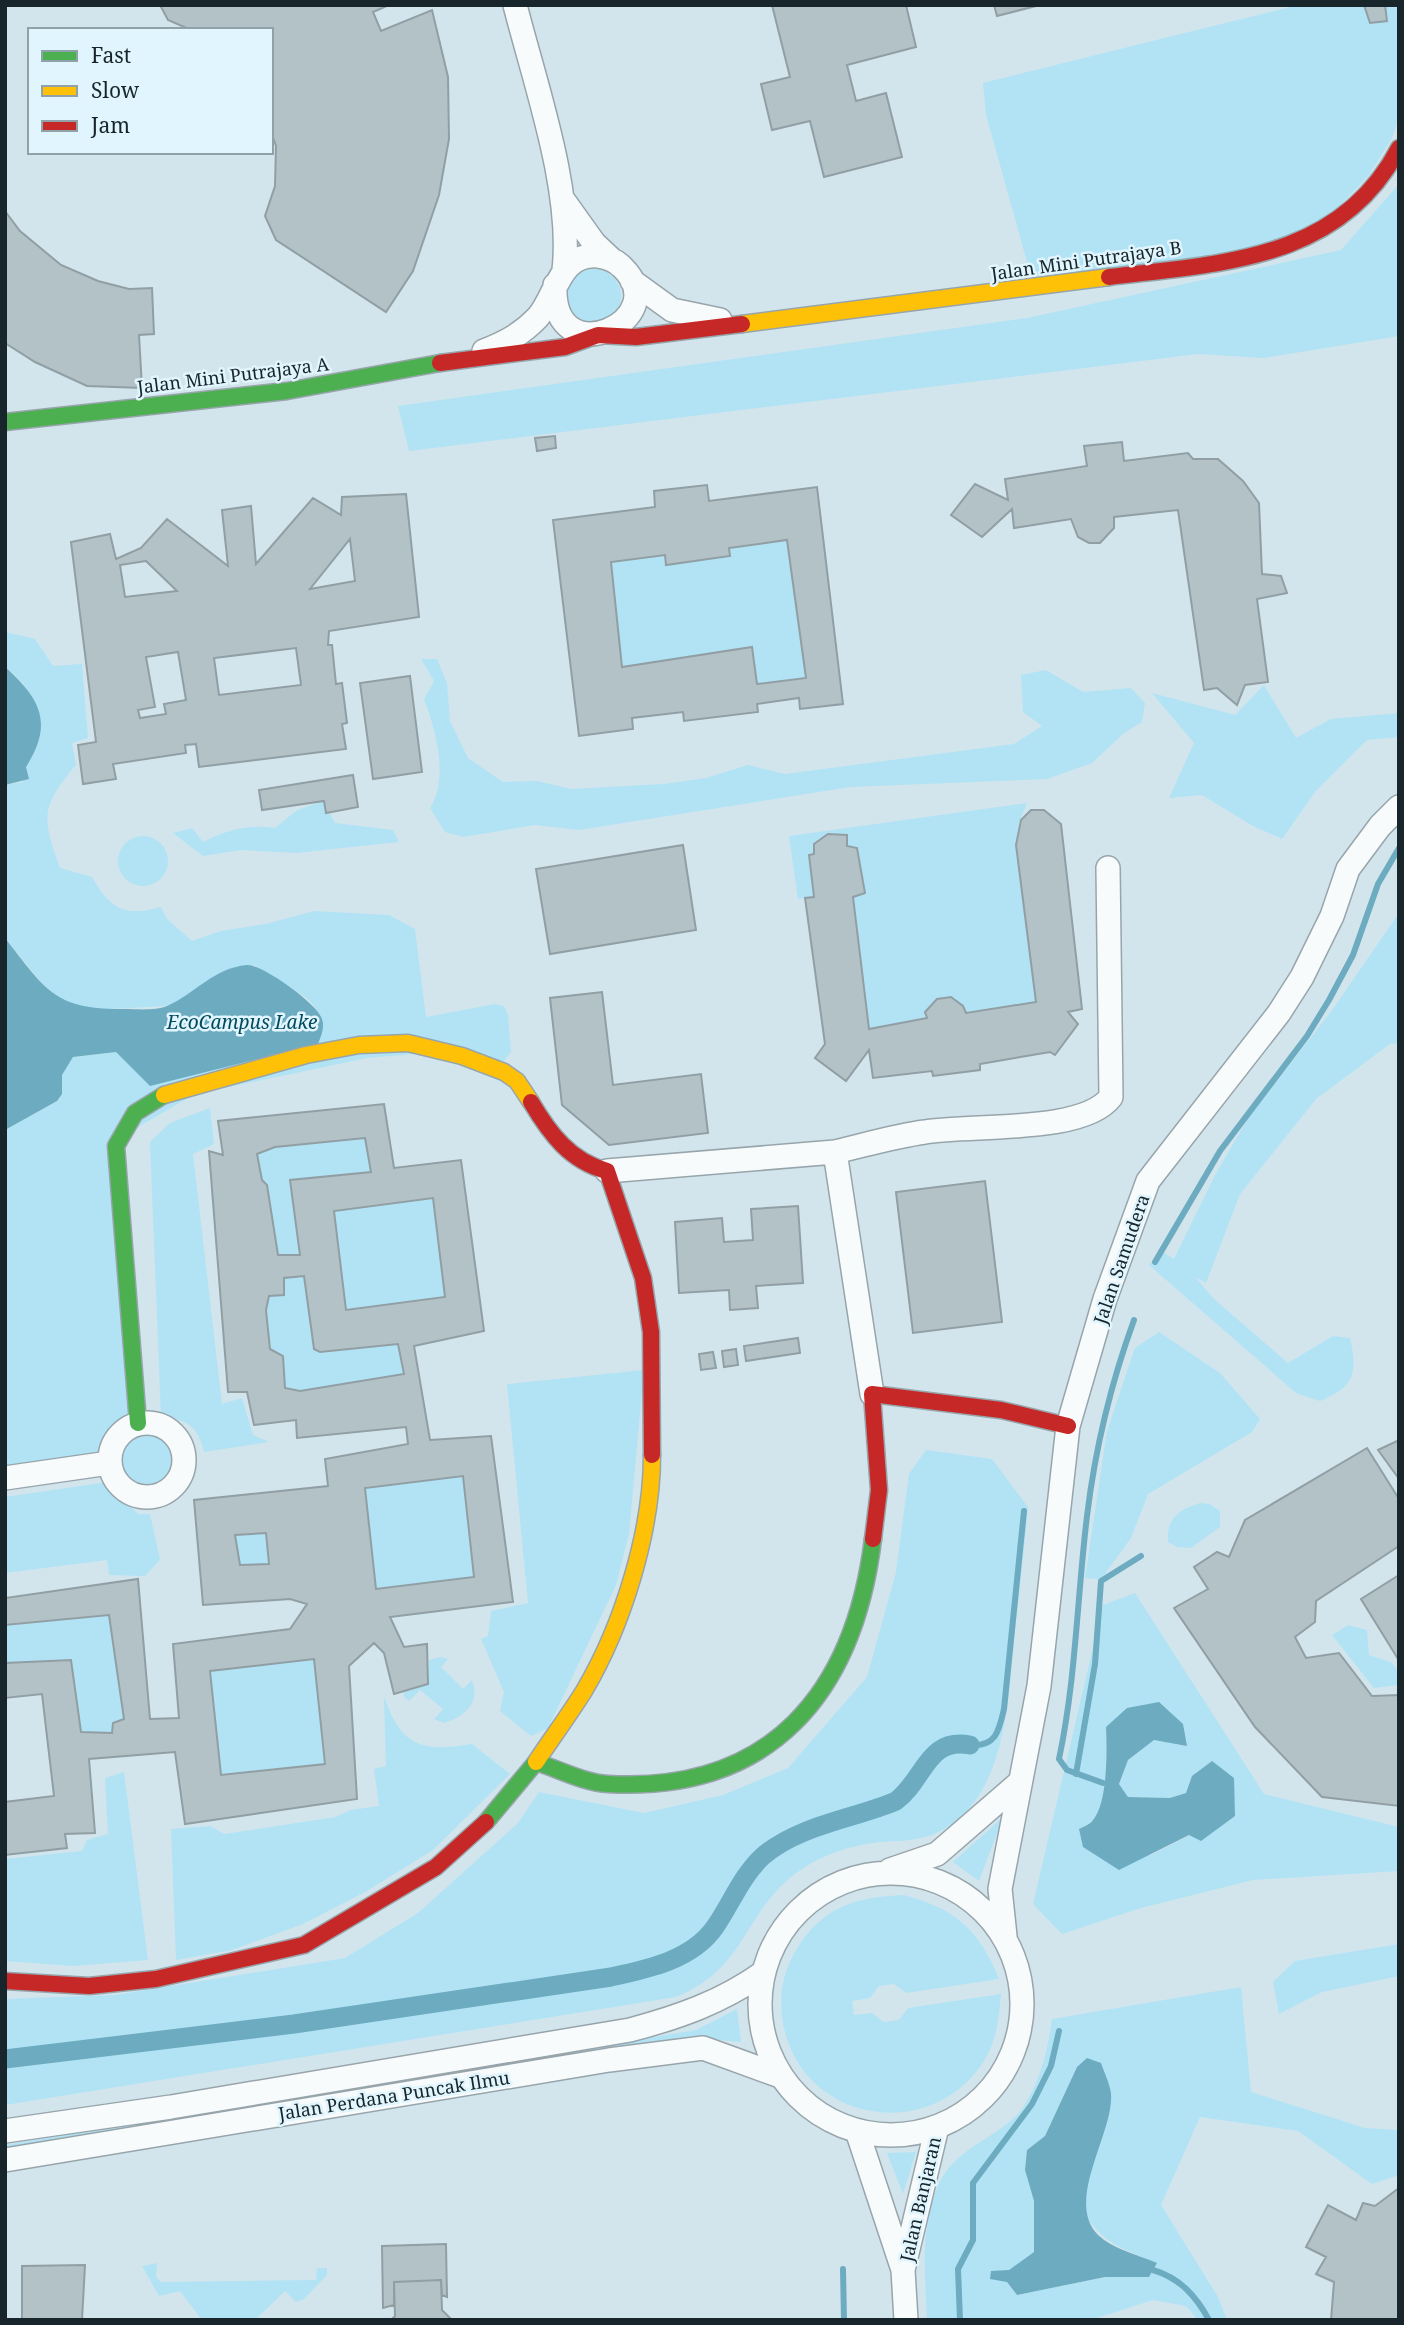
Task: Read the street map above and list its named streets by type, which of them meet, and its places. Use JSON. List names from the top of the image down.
{
  "streets": {
    "street": [
      "Jalan Mini Putrajaya B",
      "Jalan Mini Putrajaya A",
      "Jalan Samudera",
      "Jalan Perdana Puncak Ilmu",
      "Jalan Banjaran"
    ]
  },
  "crossings": [
    ["Jalan Mini Putrajaya B", "Jalan Mini Putrajaya A"]
  ],
  "water": ["EcoCampus Lake"],
  "legend": ["Fast", "Slow", "Jam"]
}
